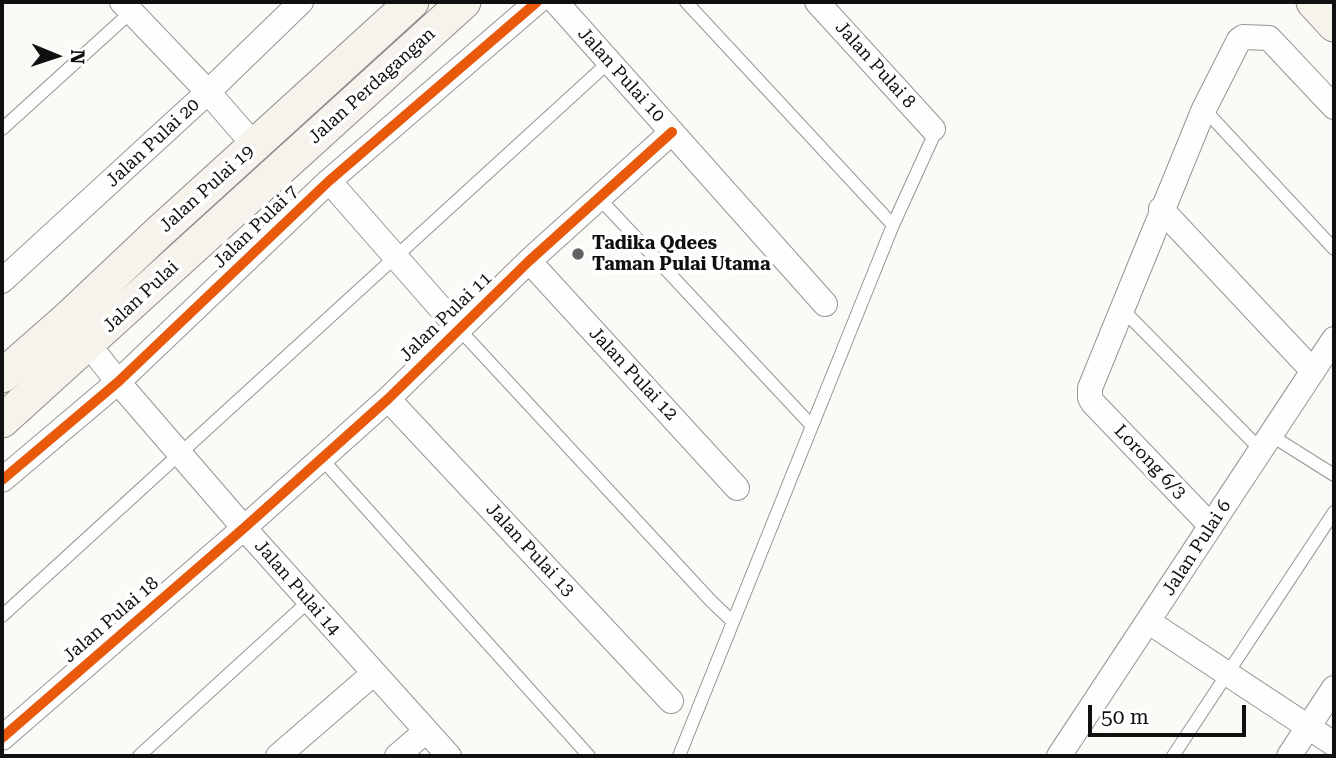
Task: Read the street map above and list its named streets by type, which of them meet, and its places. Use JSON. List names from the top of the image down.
{
  "streets": {
    "main road": ["Jalan Perdagangan", "Jalan Pulai 19", "Jalan Pulai"],
    "street": [
      "Jalan Pulai 8",
      "Jalan Pulai 10",
      "Jalan Pulai 20",
      "Jalan Pulai 7",
      "Jalan Pulai 11",
      "Jalan Pulai 12",
      "Lorong 6/3",
      "Jalan Pulai 6",
      "Jalan Pulai 13",
      "Jalan Pulai 14",
      "Jalan Pulai 18"
    ]
  },
  "crossings": [
    ["Jalan Pulai 10", "Jalan Pulai 11"],
    ["Jalan Perdagangan", "Jalan Pulai"],
    ["Jalan Pulai 19", "Jalan Pulai 14"],
    ["Jalan Pulai 7", "Jalan Pulai 14"],
    ["Jalan Pulai", "Jalan Pulai 14"],
    ["Jalan Pulai 11", "Jalan Pulai 12"],
    ["Jalan Pulai 11", "Jalan Pulai 13"],
    ["Jalan Pulai 11", "Jalan Pulai 14"],
    ["Jalan Pulai 11", "Jalan Pulai 18"],
    ["Lorong 6/3", "Jalan Pulai 6"],
    ["Jalan Pulai 14", "Jalan Pulai 18"]
  ],
  "places": ["Tadika Qdees Taman Pulai Utama"],
  "scale_bar": "50 m",
  "north": "right"
}
